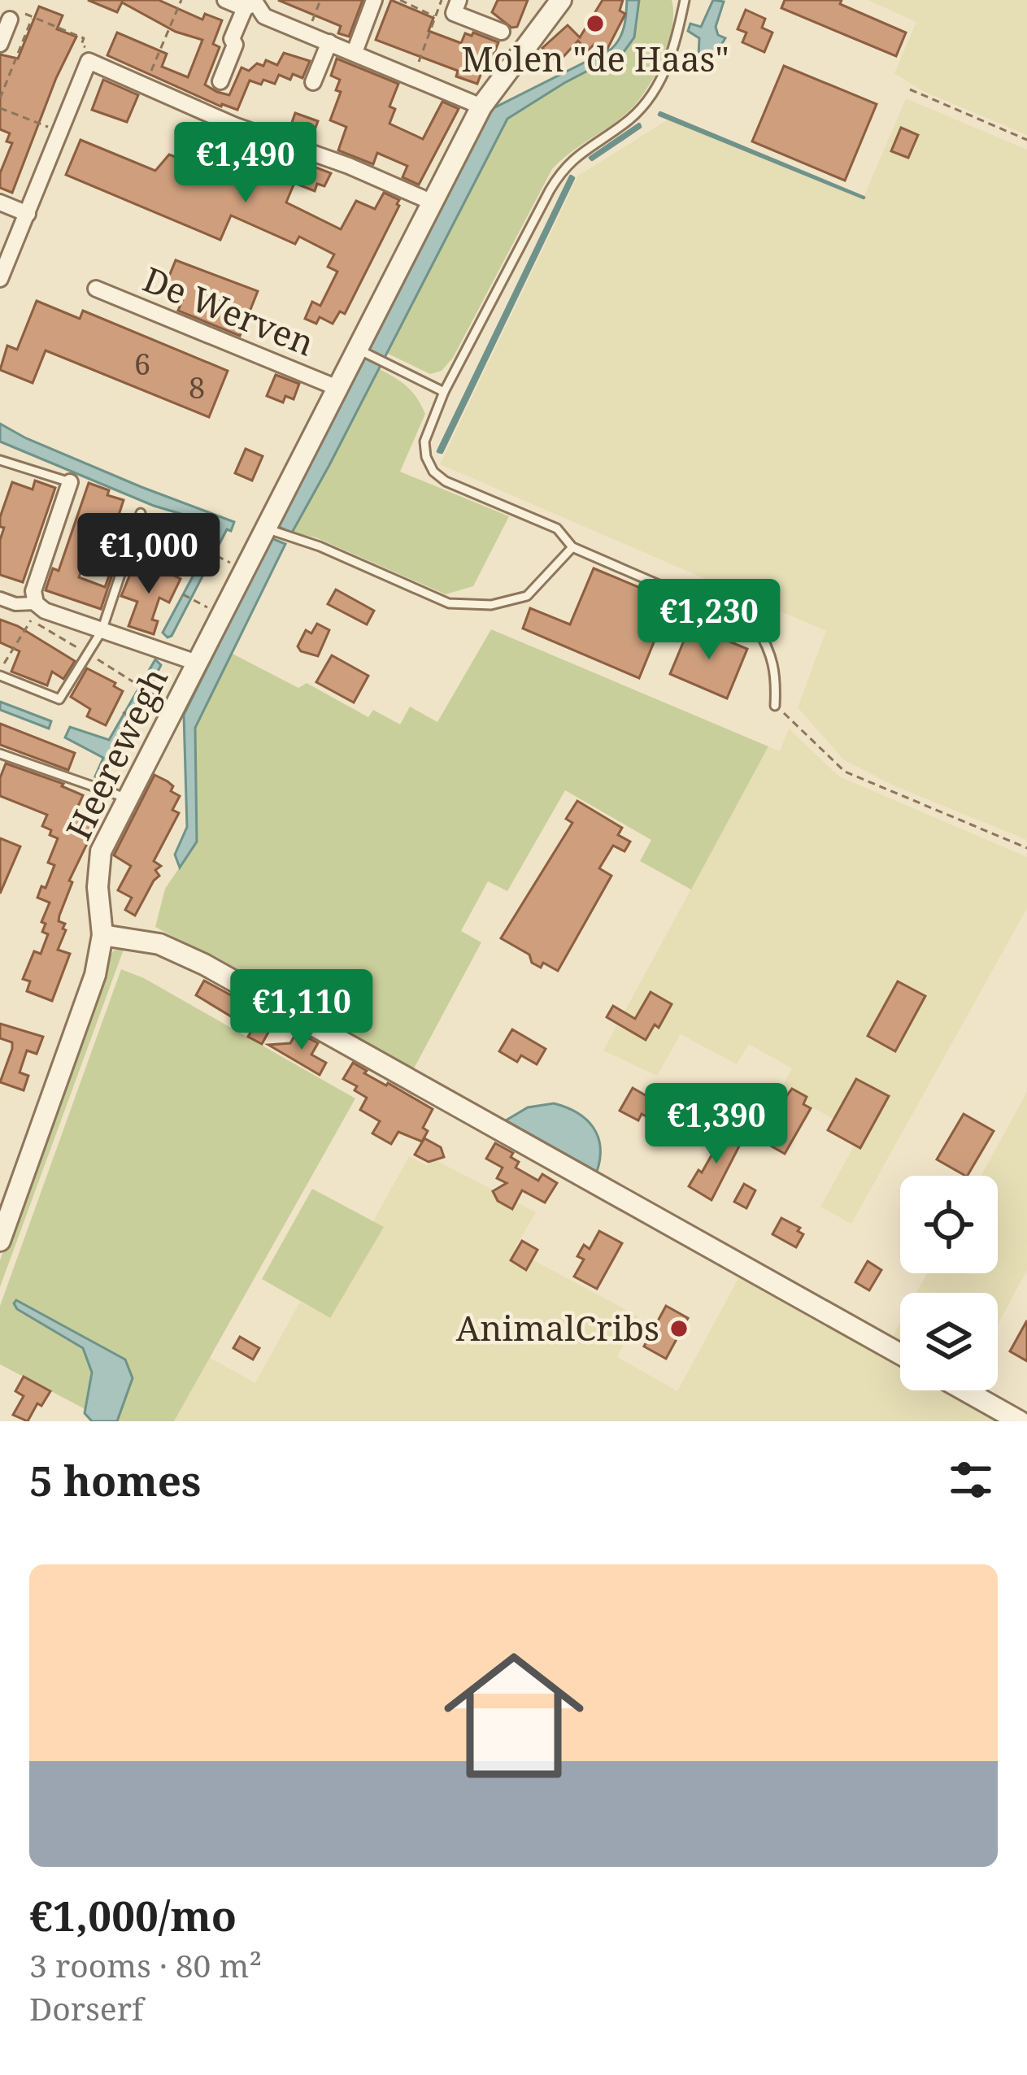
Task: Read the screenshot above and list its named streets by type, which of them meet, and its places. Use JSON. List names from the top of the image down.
{
  "streets": {
    "street": ["De Werven", "Heerewegh"]
  },
  "crossings": [
    ["De Werven", "Heerewegh"]
  ],
  "places": ["Molen \"de Haas\"", "AnimalCribs"],
  "house_numbers": ["6", "8"],
  "page": {
    "price": [
      "€1,490",
      "€1,000",
      "€1,230",
      "€1,110",
      "€1,390"
    ],
    "heading": "5 homes",
    "list": [
      {
        "name": "€1,000/mo",
        "note": "3 rooms · 80 m² · Dorserf"
      }
    ]
  }
}
